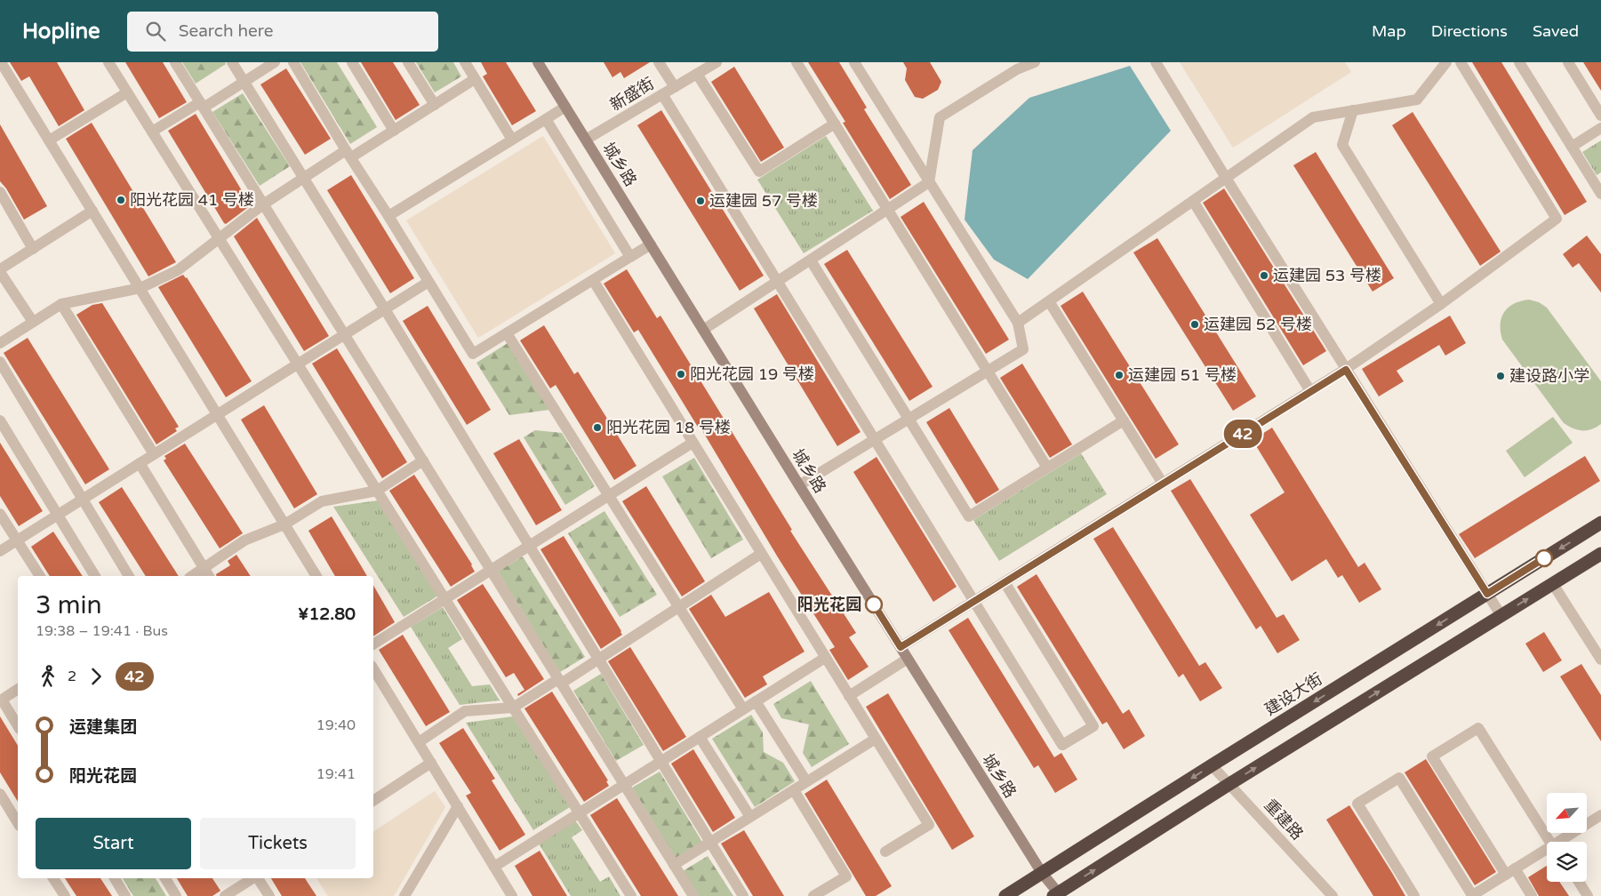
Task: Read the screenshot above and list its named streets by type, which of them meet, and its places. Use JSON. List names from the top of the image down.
{
  "streets": {
    "highway": ["建设大街"],
    "main road": ["城乡路"],
    "street": ["新盛街", "重建路"]
  },
  "crossings": [
    ["新盛街", "城乡路"],
    ["城乡路", "建设大街"],
    ["建设大街", "重建路"]
  ],
  "places": [
    "阳光花园 41 号楼",
    "运建园 57 号楼",
    "运建园 53 号楼",
    "运建园 52 号楼",
    "阳光花园 19 号楼",
    "运建园 51 号楼",
    "建设路小学",
    "阳光花园 18 号楼",
    "阳光花园"
  ],
  "lines": ["bus line 42"],
  "north": "bottom left",
  "page": {
    "header": "Hopline",
    "search": "Search here",
    "nav": ["Map", "Directions", "Saved"],
    "on_map": "42",
    "heading": ["3 min", "19:38 – 19:41 · Bus", "¥12.80"],
    "legs": ["2", "42"],
    "list": [
      {
        "name": "运建集团",
        "value": "19:40"
      },
      {
        "name": "阳光花园",
        "value": "19:41"
      }
    ],
    "buttons": ["Start", "Tickets"]
  }
}
